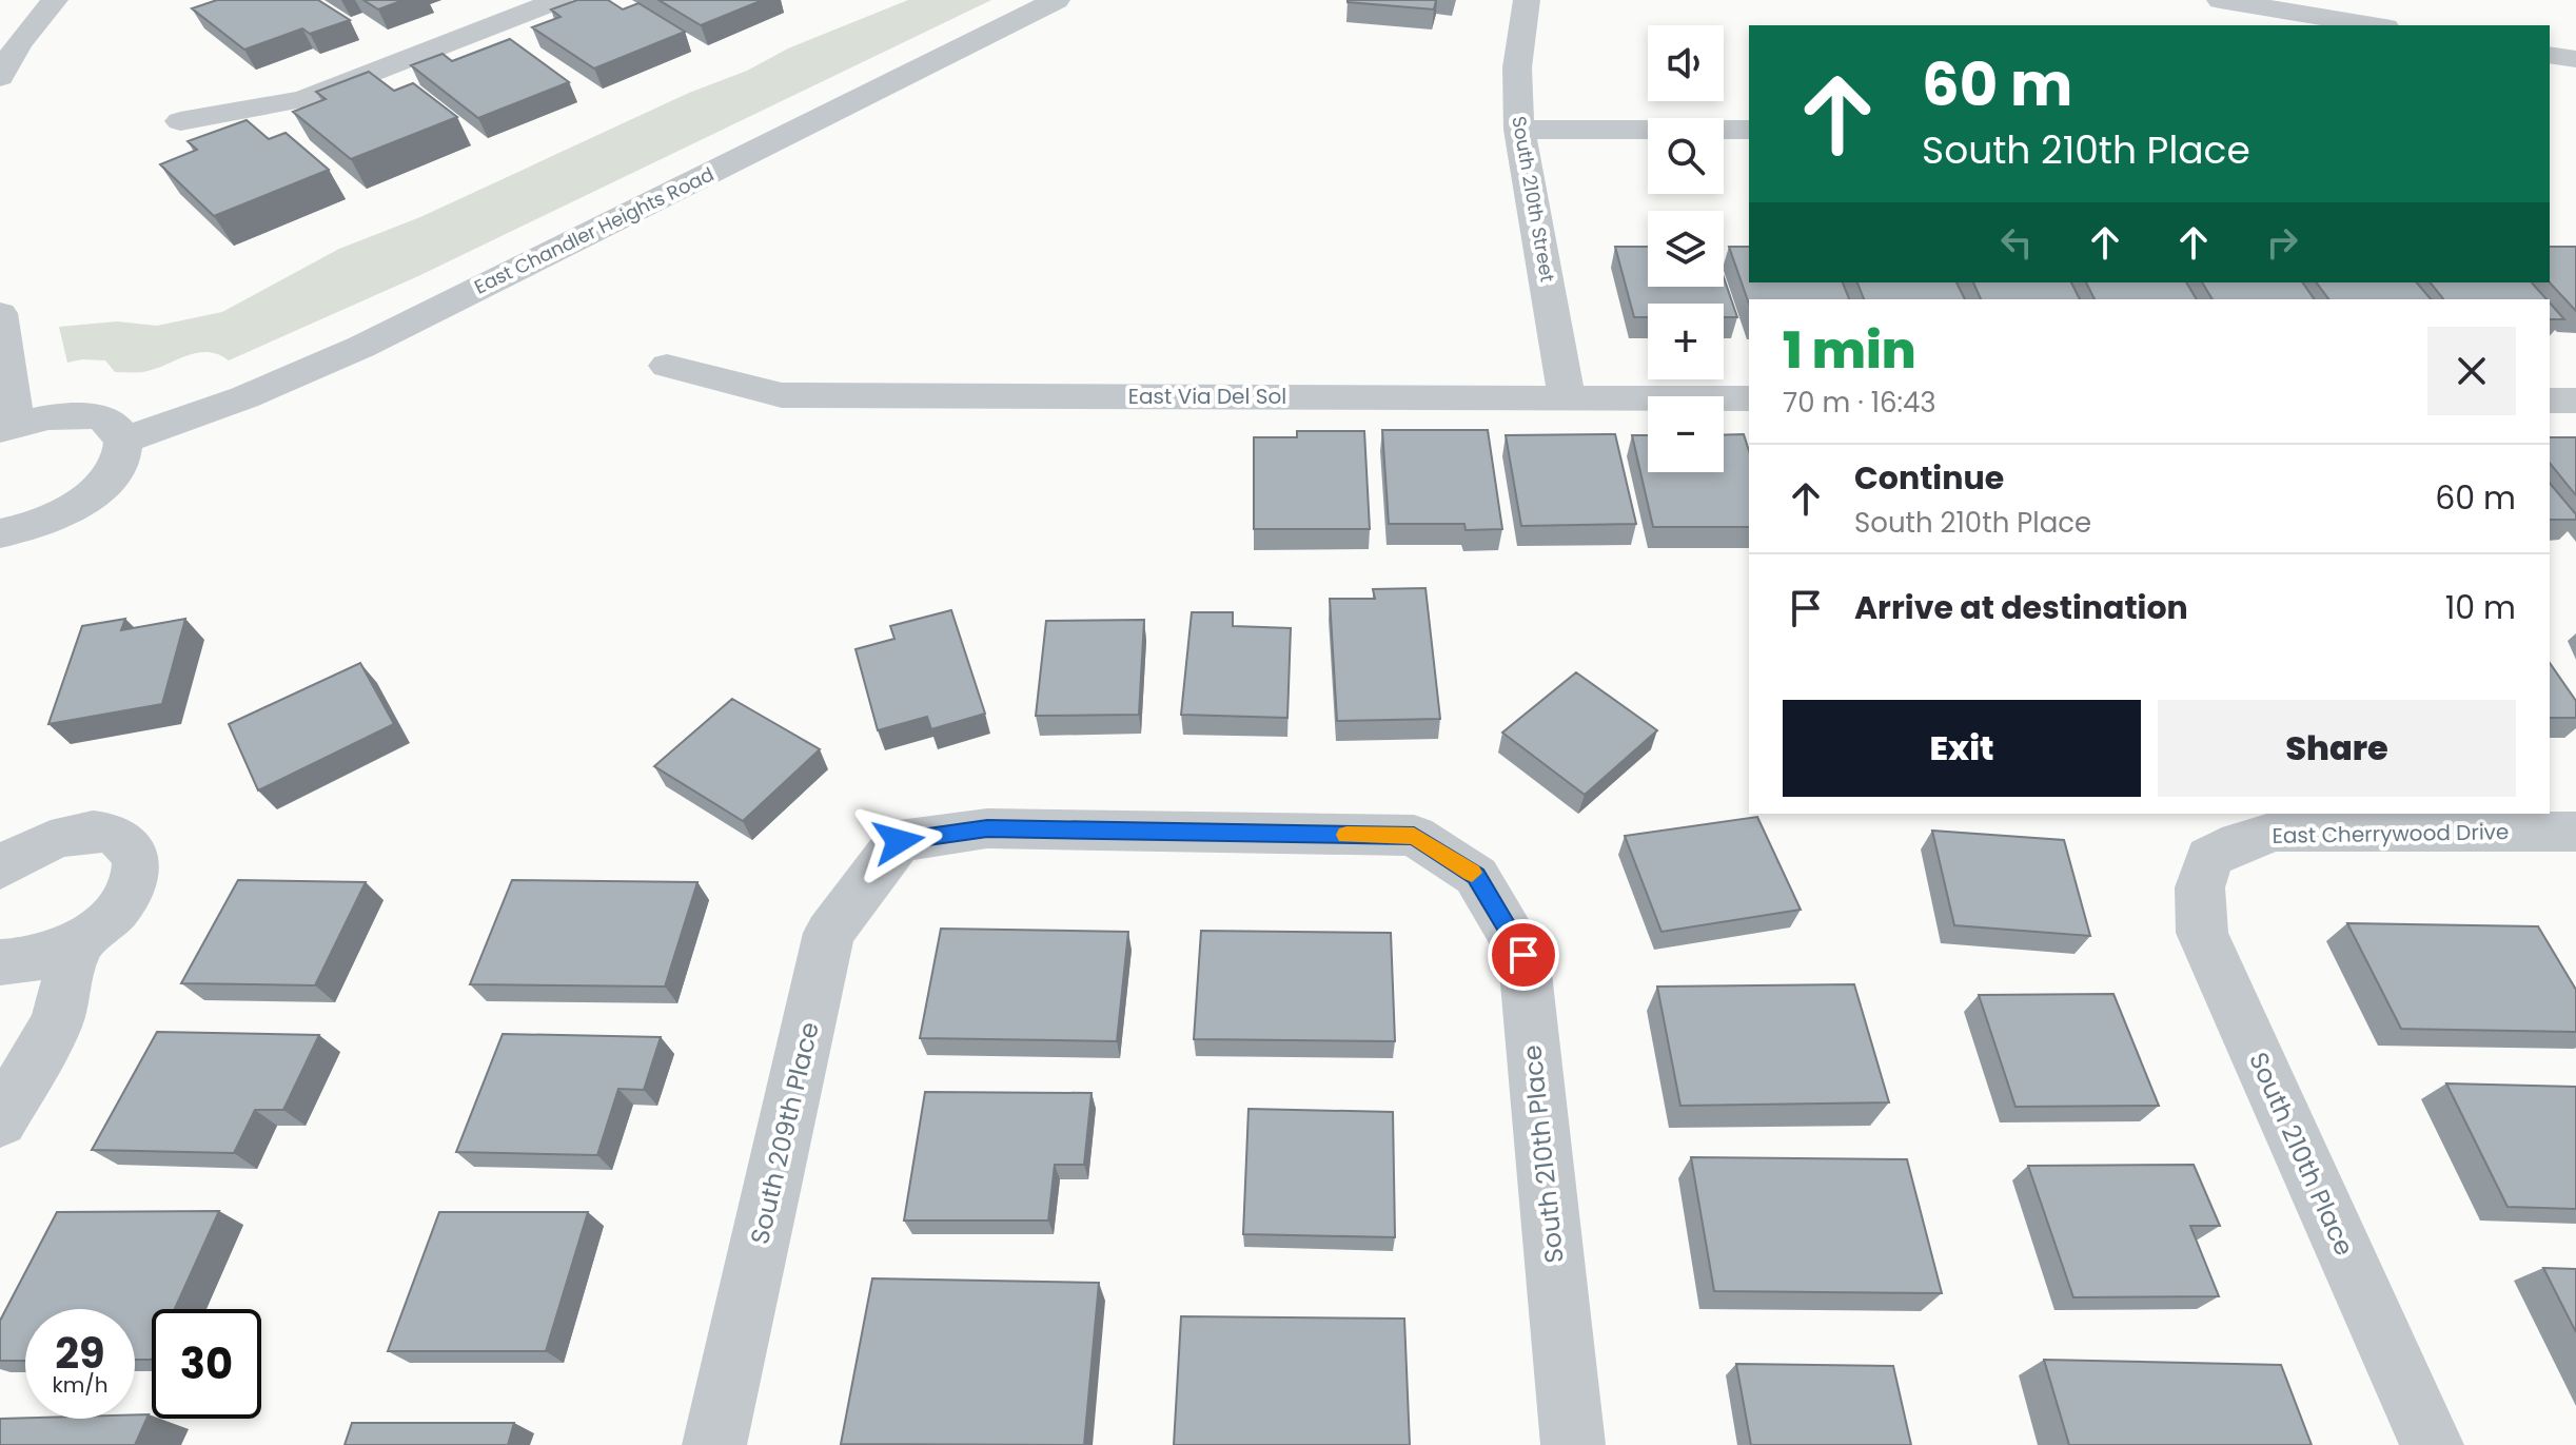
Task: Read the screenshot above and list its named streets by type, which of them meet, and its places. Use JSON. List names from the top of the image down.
{
  "streets": {
    "street": [
      "South 210th Street",
      "East Chandler Heights Road",
      "East Via Del Sol",
      "East Cherrywood Drive",
      "South 209th Place",
      "South 210th Place"
    ]
  },
  "crossings": [
    ["South 210th Street", "East Via Del Sol"],
    ["East Cherrywood Drive", "South 210th Place"],
    ["South 209th Place", "South 210th Place"]
  ],
  "page": {
    "map_buttons": ["+", "−"],
    "turn": ["60 m", "South 210th Place"],
    "heading": ["1 min", "70 m · 16:43"],
    "list": [
      {
        "name": "Continue",
        "note": "South 210th Place",
        "value": "60 m"
      },
      {
        "name": "Arrive at destination",
        "value": "10 m"
      }
    ],
    "buttons": ["Exit", "Share"],
    "speed": "29 km/h",
    "limit": "30"
  }
}
